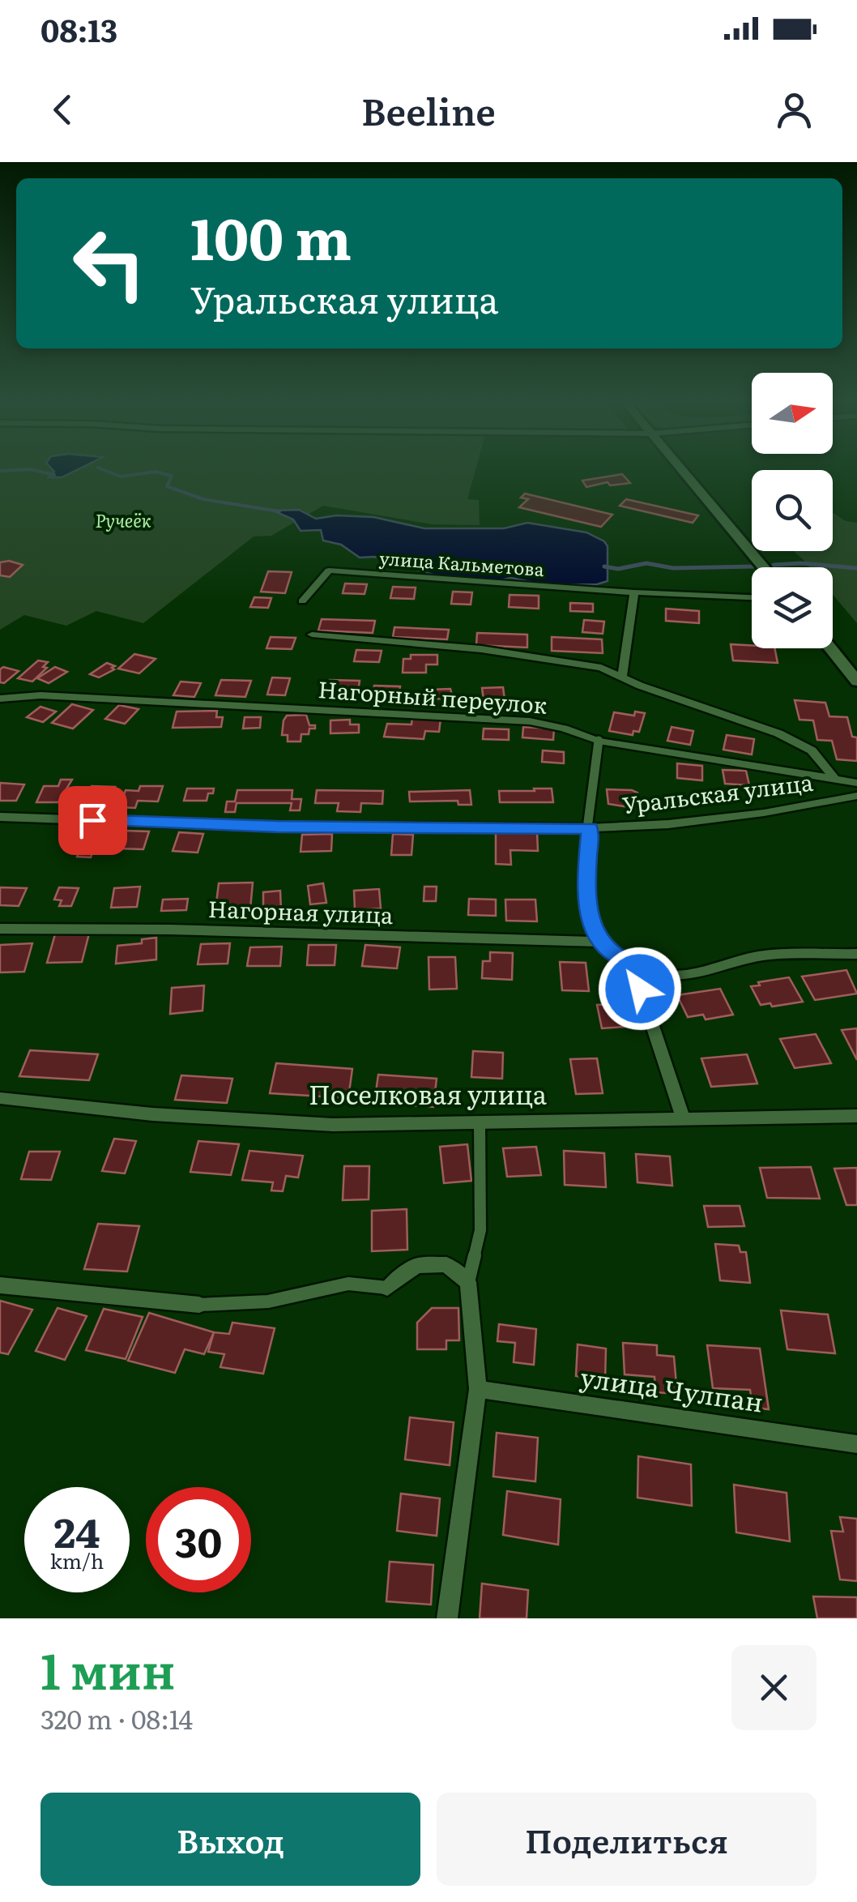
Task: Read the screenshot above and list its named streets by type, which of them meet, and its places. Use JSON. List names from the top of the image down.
{
  "streets": {
    "street": [
      "улица Кальметова",
      "Нагорный переулок",
      "Уральская улица",
      "Нагорная улица",
      "Поселковая улица",
      "улица Чулпан"
    ]
  },
  "parks": ["Ручеёк"],
  "north": "right",
  "page": {
    "status": "08:13",
    "header": "Beeline",
    "turn": ["100 m", "Уральская улица"],
    "speed": "24 km/h",
    "limit": "30",
    "heading": ["1 мин", "320 m · 08:14"],
    "buttons": ["Выход", "Поделиться"]
  }
}
